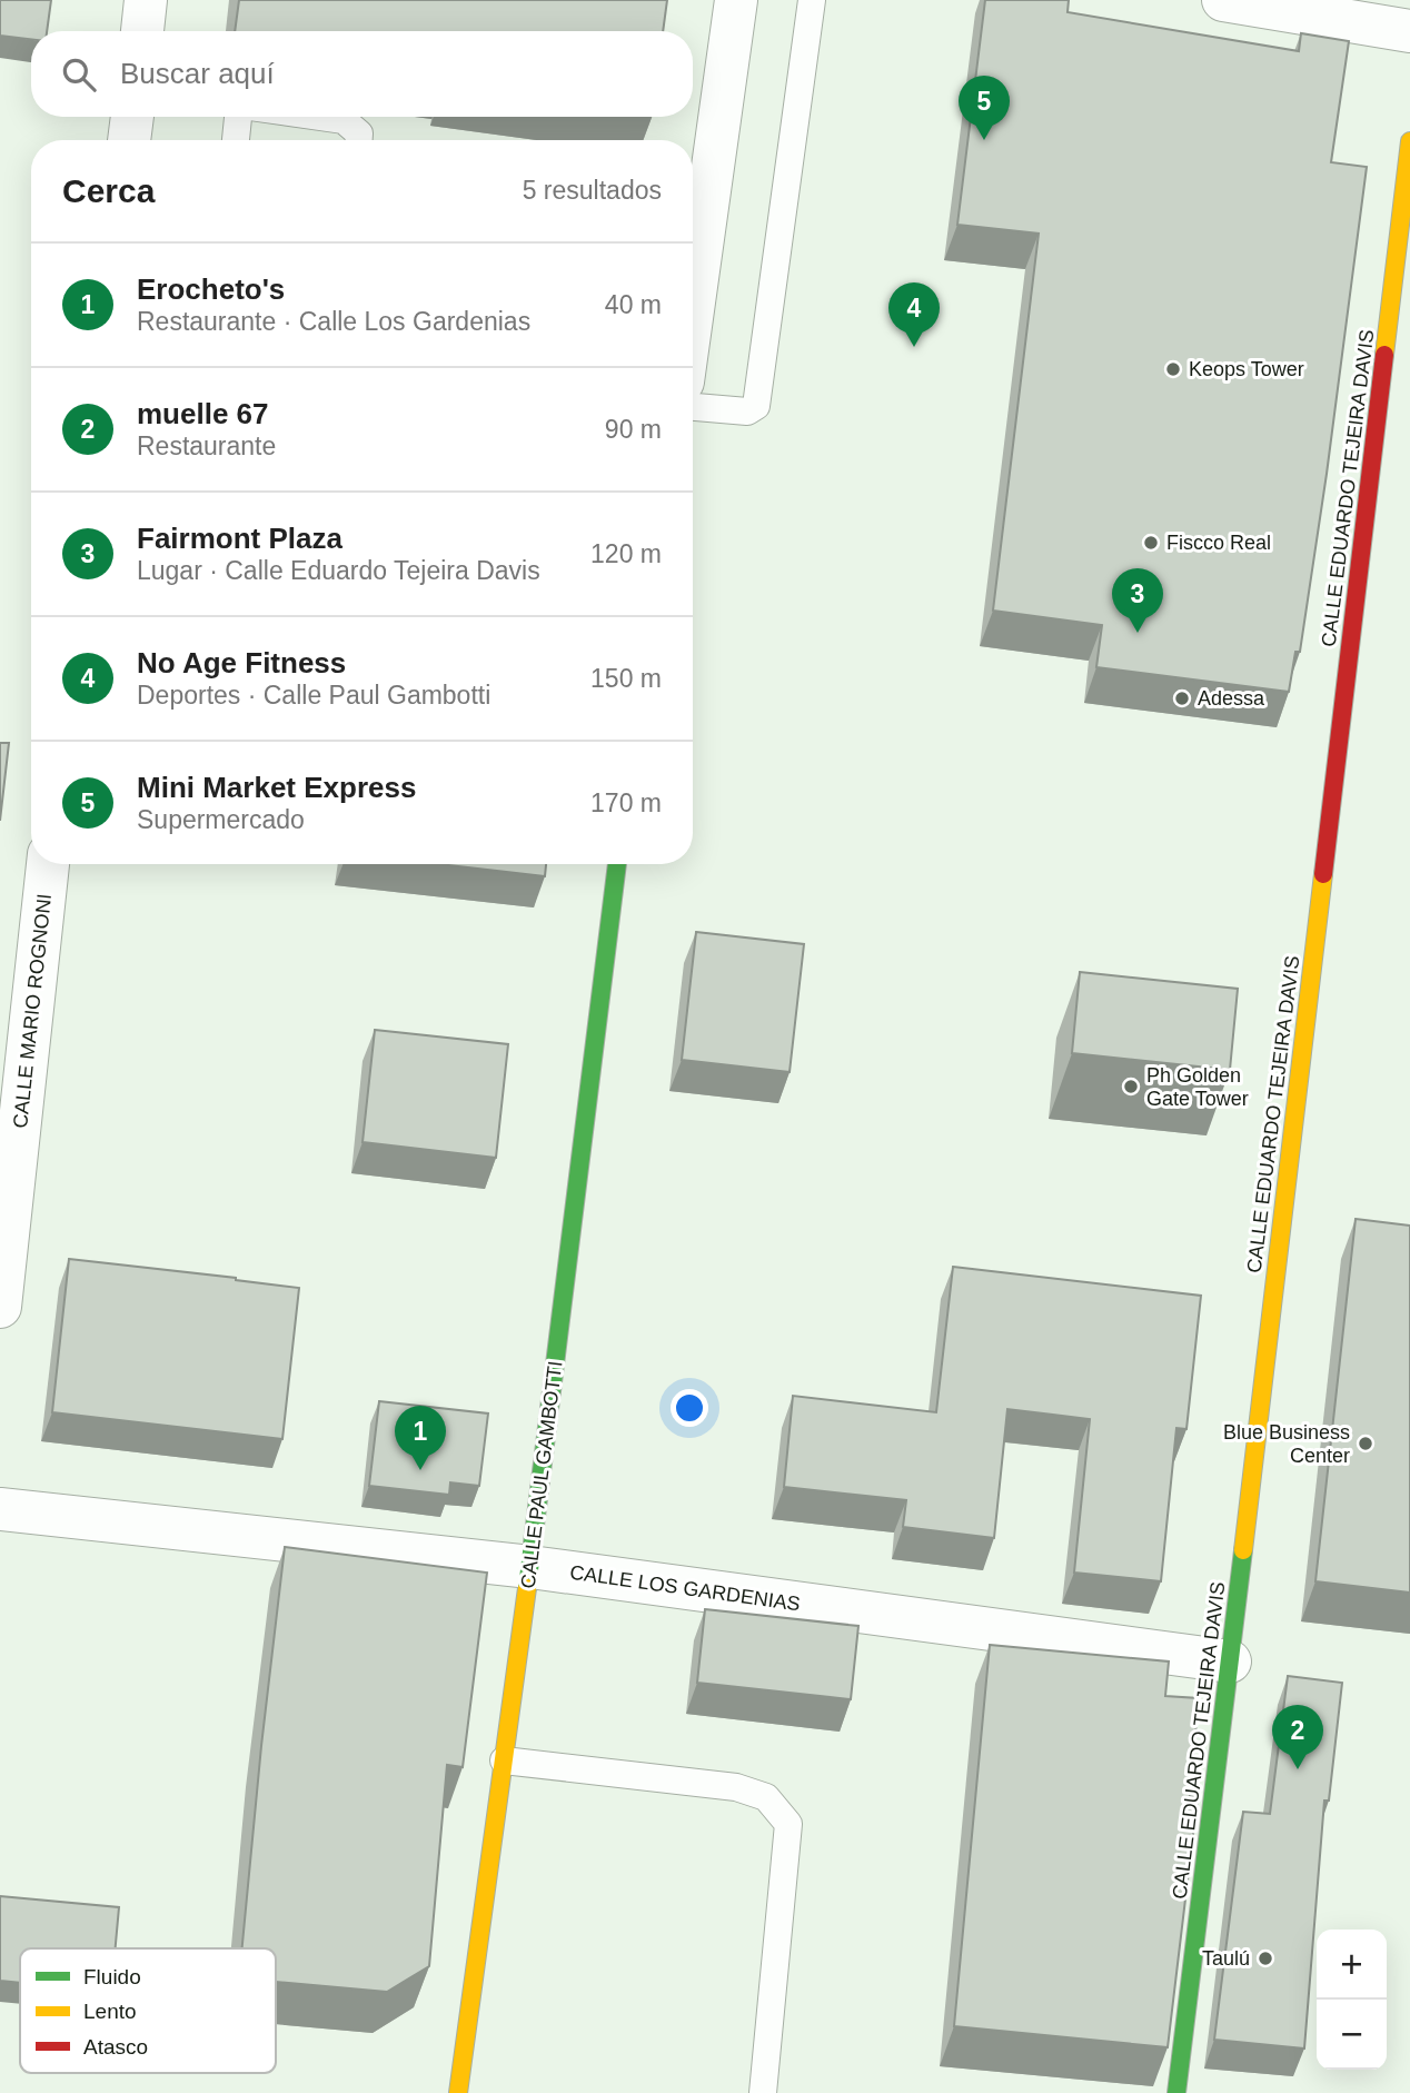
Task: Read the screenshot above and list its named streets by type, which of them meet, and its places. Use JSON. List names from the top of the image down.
{
  "streets": {
    "street": [
      "CALLE EDUARDO TEJEIRA DAVIS",
      "CALLE MARIO ROGNONI",
      "CALLE PAUL GAMBOTTI",
      "CALLE LOS GARDENIAS"
    ]
  },
  "crossings": [
    ["CALLE EDUARDO TEJEIRA DAVIS", "CALLE LOS GARDENIAS"],
    ["CALLE PAUL GAMBOTTI", "CALLE LOS GARDENIAS"]
  ],
  "places": [
    "Keops Tower",
    "Fiscco Real",
    "Adessa",
    "Ph Golden Gate Tower",
    "Blue Business Center",
    "Taulú"
  ],
  "legend": ["Fluido", "Lento", "Atasco"],
  "page": {
    "search": "Buscar aquí",
    "pins": [
      "5",
      "4",
      "3",
      "1",
      "2"
    ],
    "heading": ["Cerca", "5 resultados"],
    "list": [
      {
        "mark": "1",
        "name": "Erocheto's",
        "note": "Restaurante · Calle Los Gardenias",
        "value": "40 m"
      },
      {
        "mark": "2",
        "name": "muelle 67",
        "note": "Restaurante",
        "value": "90 m"
      },
      {
        "mark": "3",
        "name": "Fairmont Plaza",
        "note": "Lugar · Calle Eduardo Tejeira Davis",
        "value": "120 m"
      },
      {
        "mark": "4",
        "name": "No Age Fitness",
        "note": "Deportes · Calle Paul Gambotti",
        "value": "150 m"
      },
      {
        "mark": "5",
        "name": "Mini Market Express",
        "note": "Supermercado",
        "value": "170 m"
      }
    ],
    "map_buttons": ["+", "−"]
  }
}
